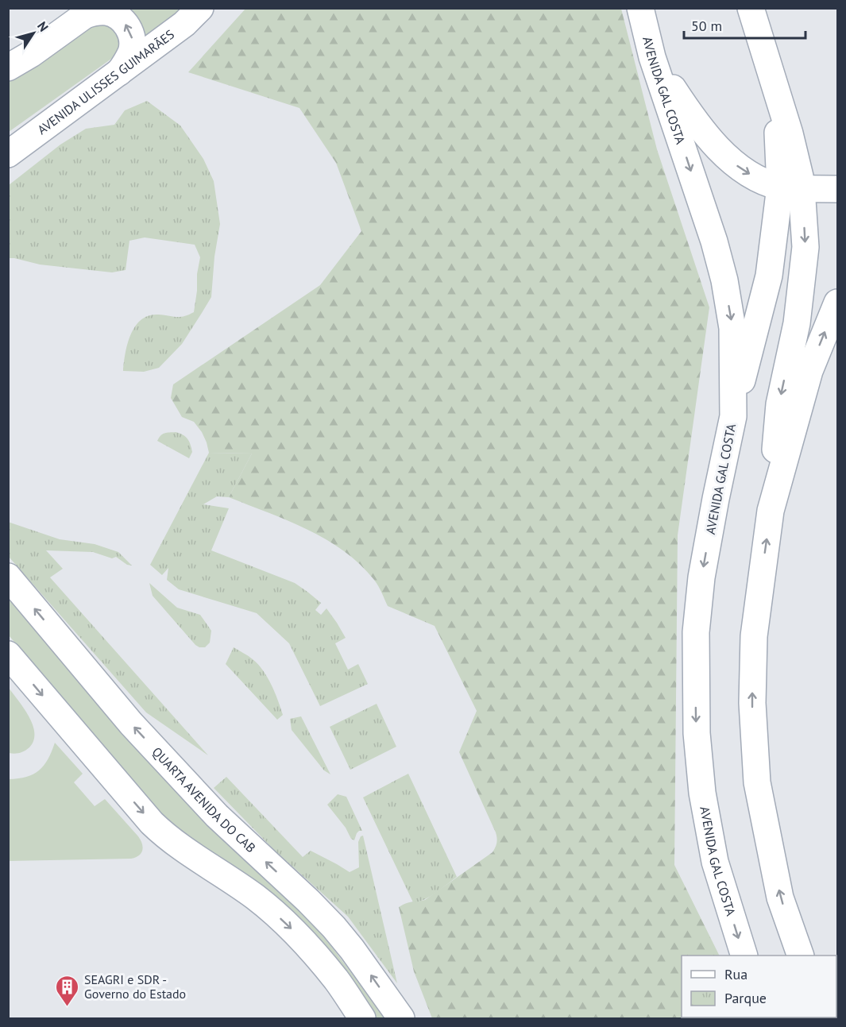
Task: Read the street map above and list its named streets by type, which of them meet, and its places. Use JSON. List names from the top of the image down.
{
  "streets": {
    "main road": ["AVENIDA ULISSES GUIMARÃES", "AVENIDA GAL COSTA", "QUARTA AVENIDA DO CAB"]
  },
  "places": {
    "building": ["SEAGRI e SDR - Governo do Estado"]
  },
  "legend": ["Rua", "Parque"],
  "scale_bar": "50 m",
  "north": "top right"
}
